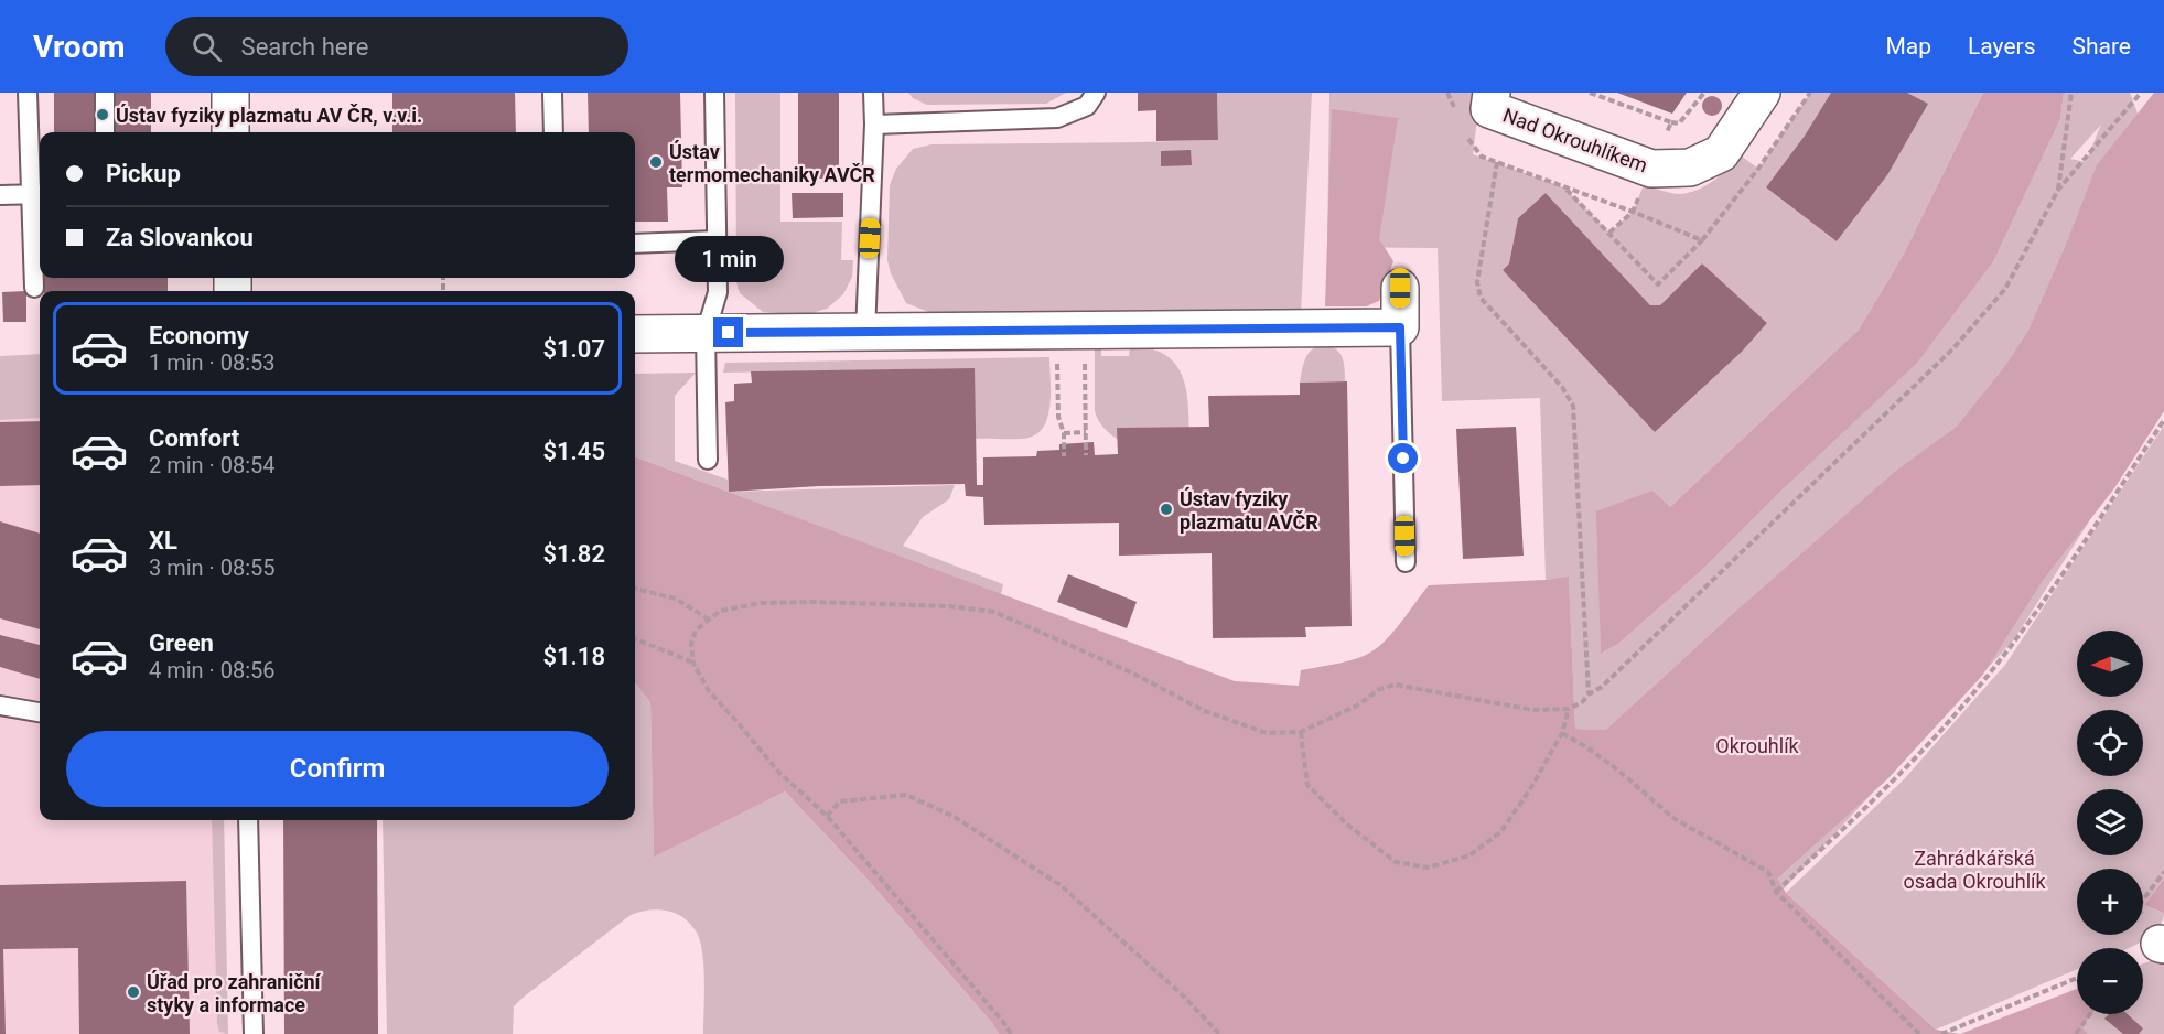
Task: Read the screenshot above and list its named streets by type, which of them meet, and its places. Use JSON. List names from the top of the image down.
{
  "streets": {
    "street": ["Nad Okrouhlíkem"]
  },
  "parks": ["Okrouhlík", "Zahrádkářská osada Okrouhlík"],
  "places": [
    "Ústav fyziky plazmatu AV ČR, v.v.i.",
    "Ústav termomechaniky AVČR",
    "Ústav fyziky plazmatu AVČR",
    "Úřad pro zahraniční styky a informace"
  ],
  "north": "left",
  "page": {
    "header": "Vroom",
    "search": "Search here",
    "nav": ["Map", "Layers", "Share"],
    "banner": ["Pickup", "Za Slovankou"],
    "bubble": "1 min",
    "list": [
      {
        "name": "Economy",
        "note": "1 min · 08:53",
        "value": "$1.07"
      },
      {
        "name": "Comfort",
        "note": "2 min · 08:54",
        "value": "$1.45"
      },
      {
        "name": "XL",
        "note": "3 min · 08:55",
        "value": "$1.82"
      },
      {
        "name": "Green",
        "note": "4 min · 08:56",
        "value": "$1.18"
      }
    ],
    "map_buttons": ["+", "−"],
    "buttons": "Confirm"
  }
}
